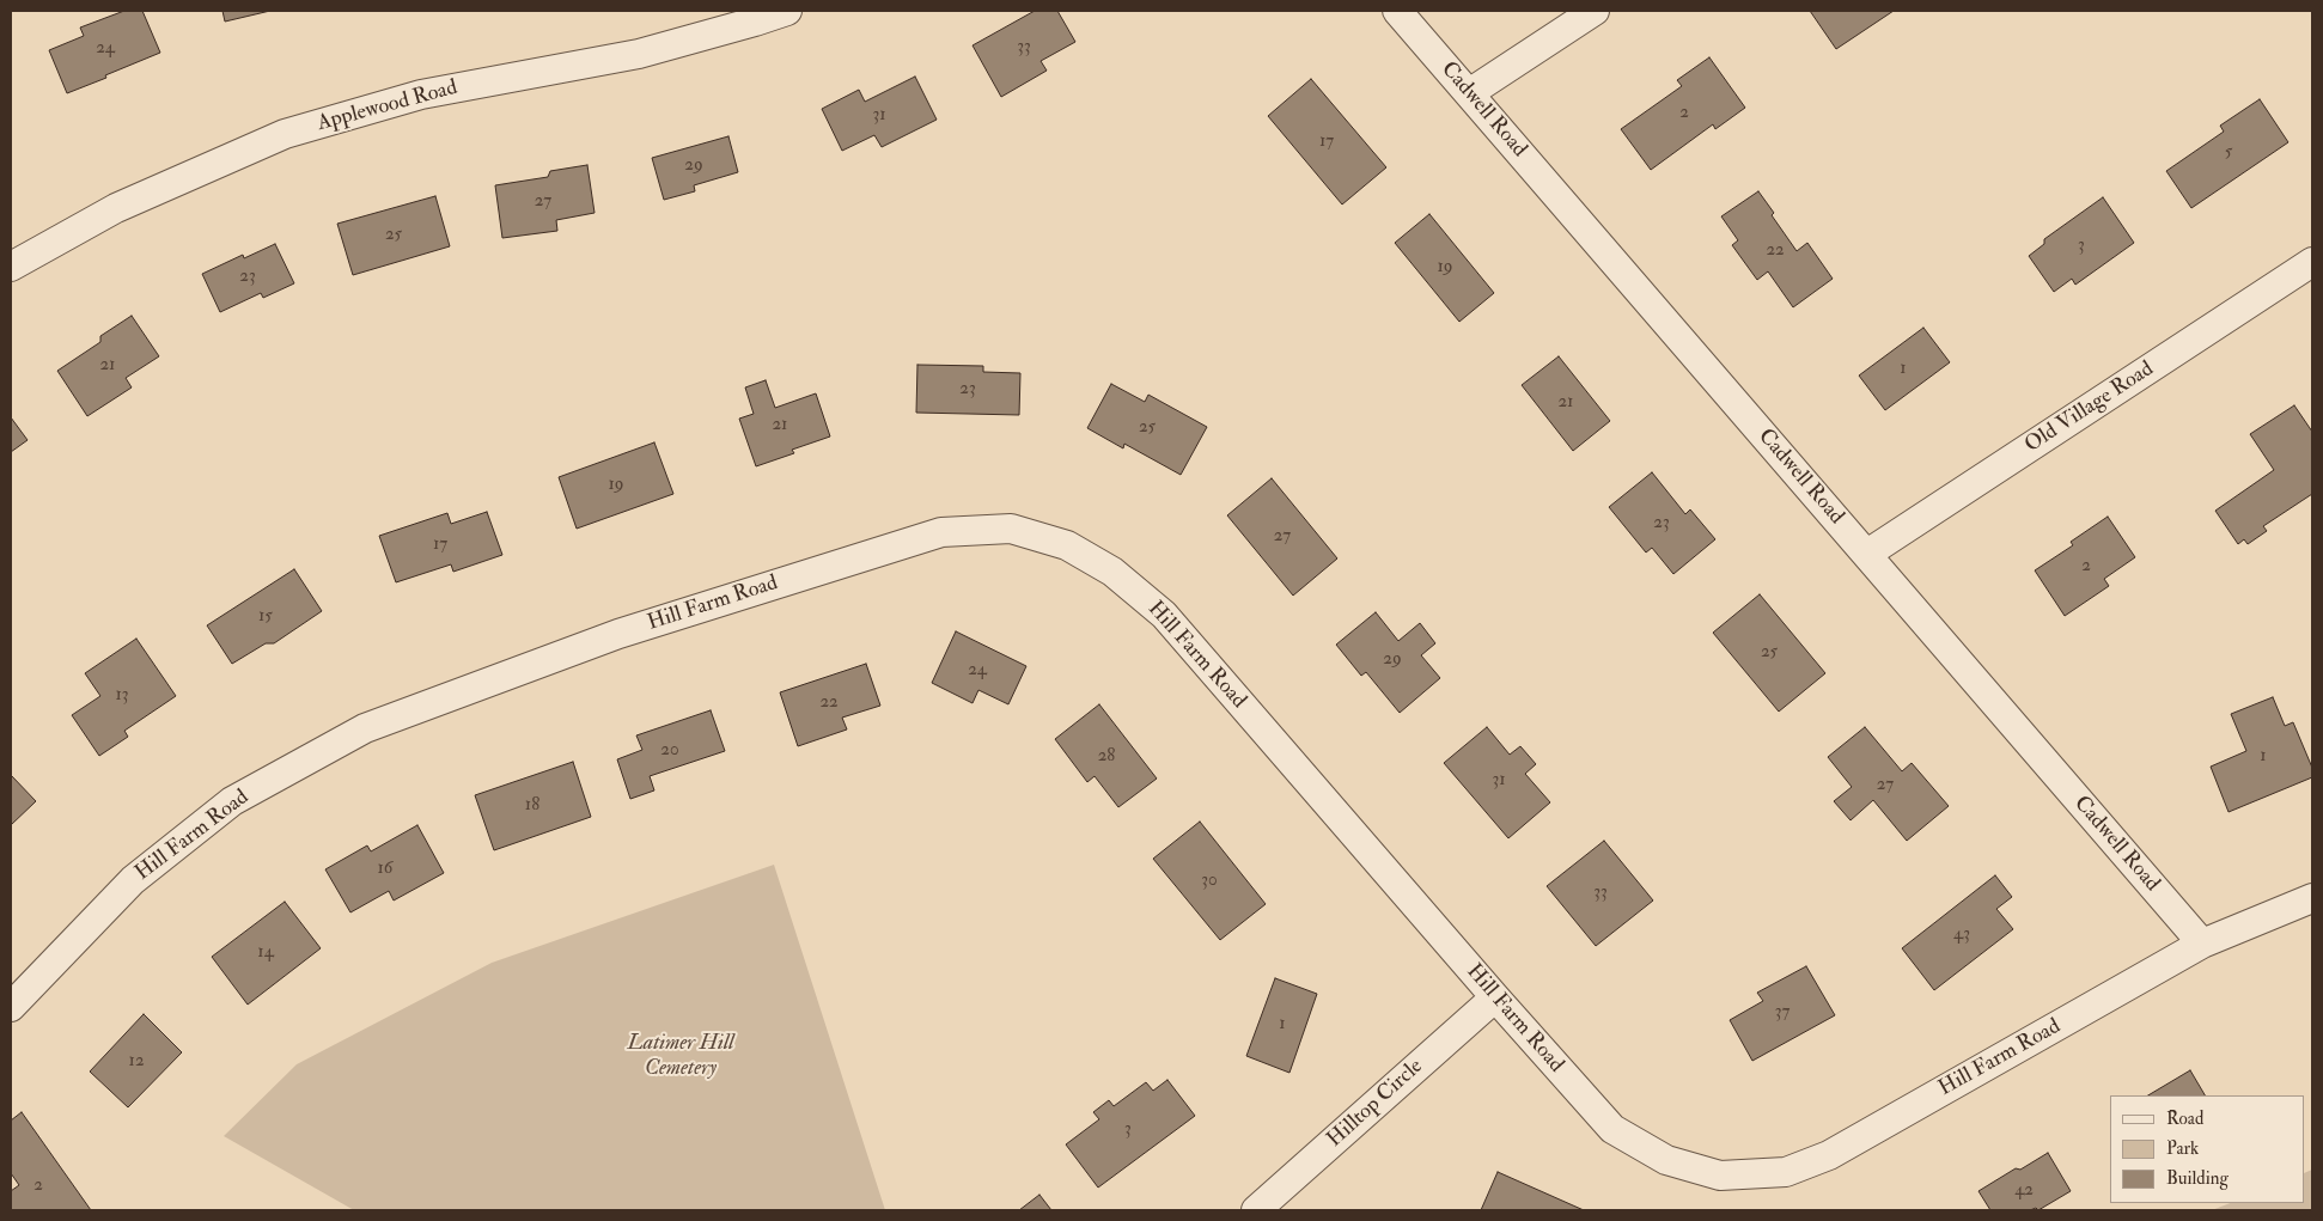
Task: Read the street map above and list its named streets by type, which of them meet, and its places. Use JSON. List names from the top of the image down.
{
  "streets": {
    "street": [
      "Applewood Road",
      "Cadwell Road",
      "Old Village Road",
      "Hill Farm Road",
      "Hilltop Circle"
    ]
  },
  "crossings": [
    ["Cadwell Road", "Old Village Road"],
    ["Cadwell Road", "Hill Farm Road"],
    ["Hill Farm Road", "Hilltop Circle"]
  ],
  "parks": ["Latimer Hill Cemetery"],
  "house_numbers": [
    "33",
    "24",
    "2",
    "31",
    "17",
    "5",
    "29",
    "27",
    "25",
    "3",
    "22",
    "19",
    "23",
    "21",
    "1",
    "23",
    "21",
    "21",
    "25",
    "19",
    "23",
    "27",
    "17",
    "2",
    "15",
    "25",
    "29",
    "24",
    "13",
    "22",
    "20",
    "28",
    "1",
    "31",
    "27",
    "18",
    "16",
    "30",
    "33",
    "43",
    "14",
    "37",
    "1",
    "12",
    "3",
    "2",
    "42"
  ],
  "legend": ["Road", "Park", "Building"]
}
